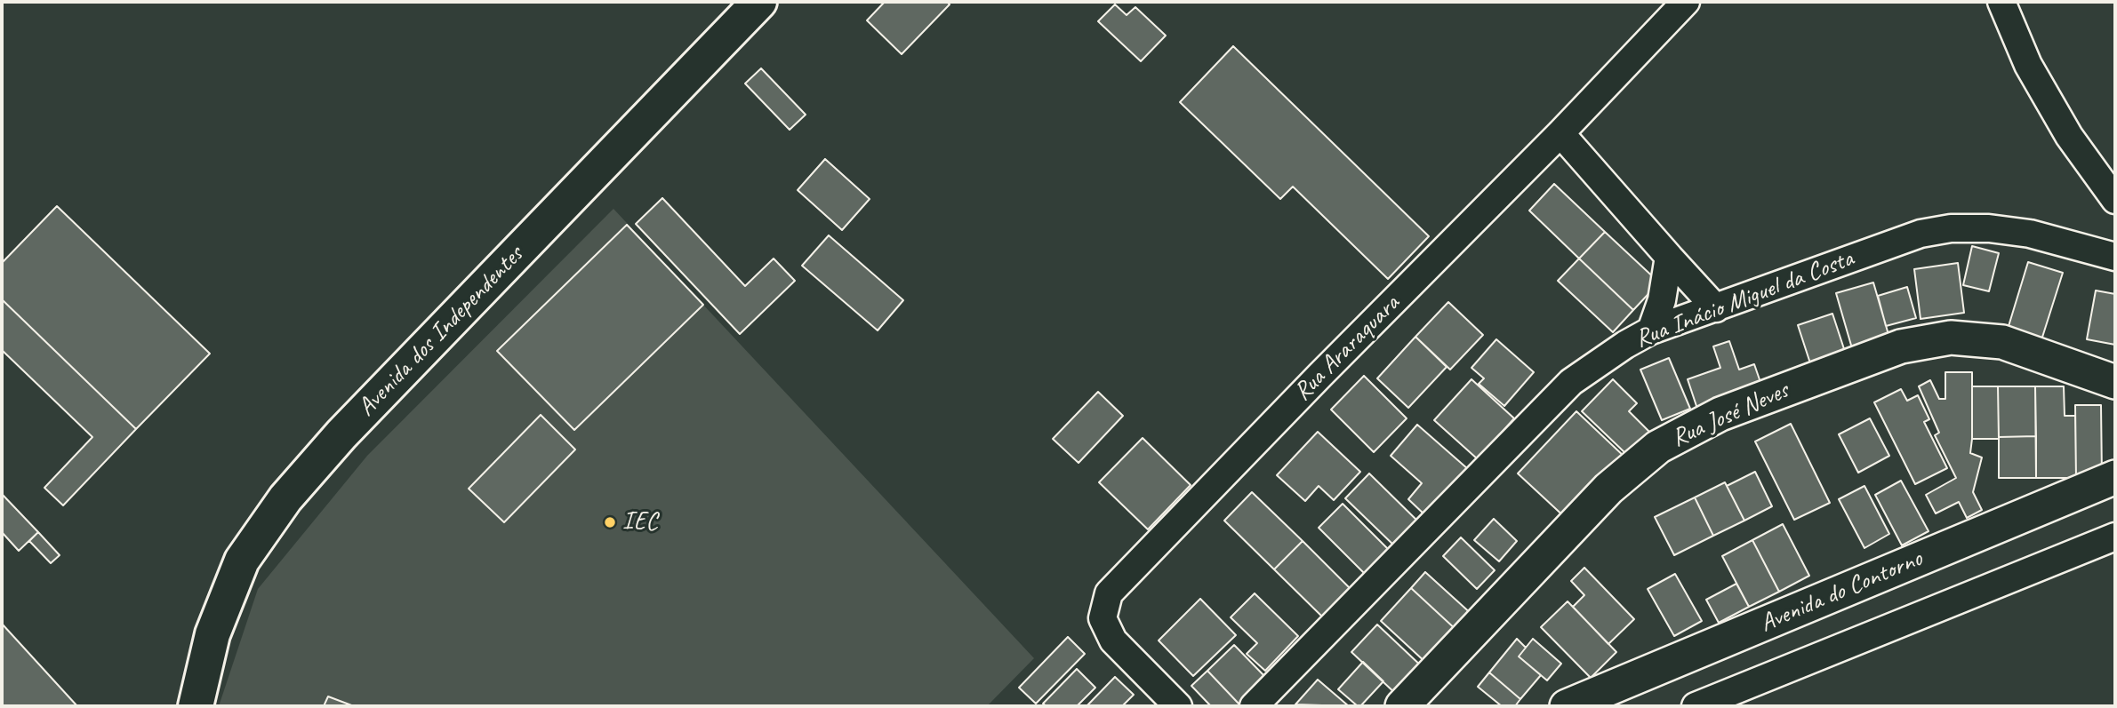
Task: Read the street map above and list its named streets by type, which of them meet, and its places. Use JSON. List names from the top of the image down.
{
  "streets": {
    "main road": ["Avenida dos Independentes"],
    "street": [
      "Rua Inácio Miguel da Costa",
      "Rua Araraquara",
      "Rua José Neves",
      "Avenida do Contorno"
    ]
  },
  "places": ["IEC"]
}
